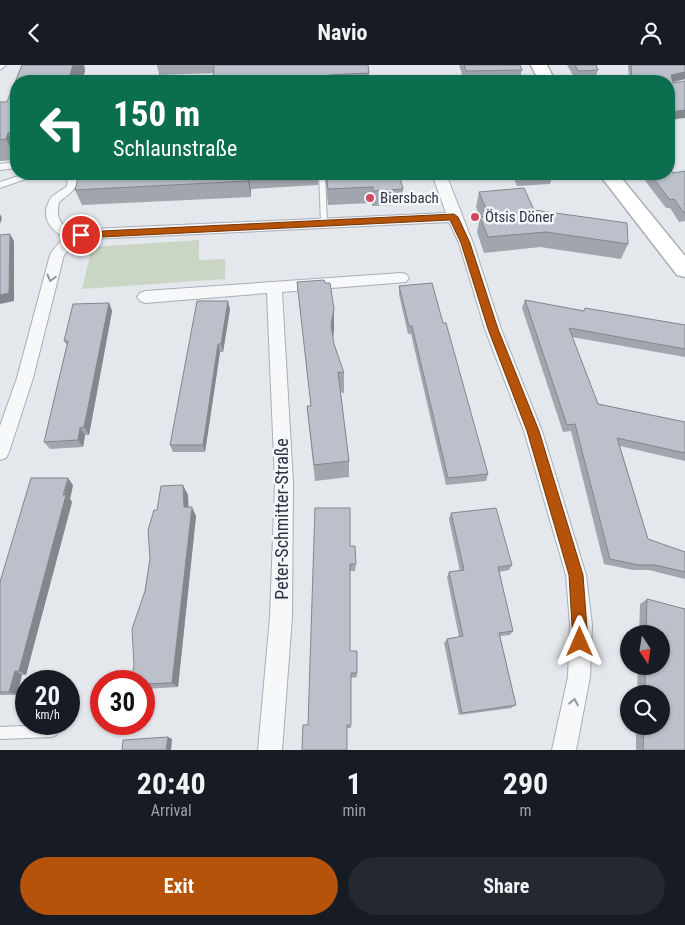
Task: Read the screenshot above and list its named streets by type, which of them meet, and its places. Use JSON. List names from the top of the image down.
{
  "streets": {
    "street": ["Peter-Schmitter-Straße"]
  },
  "places": ["Biersbach", "Ötsis Döner"],
  "north": "bottom",
  "page": {
    "header": "Navio",
    "turn": ["150 m", "Schlaunstraße"],
    "speed": "20 km/h",
    "limit": "30",
    "eta": [
      "20:40",
      "Arrival",
      "1",
      "min",
      "290",
      "m"
    ],
    "buttons": ["Exit", "Share"]
  }
}
